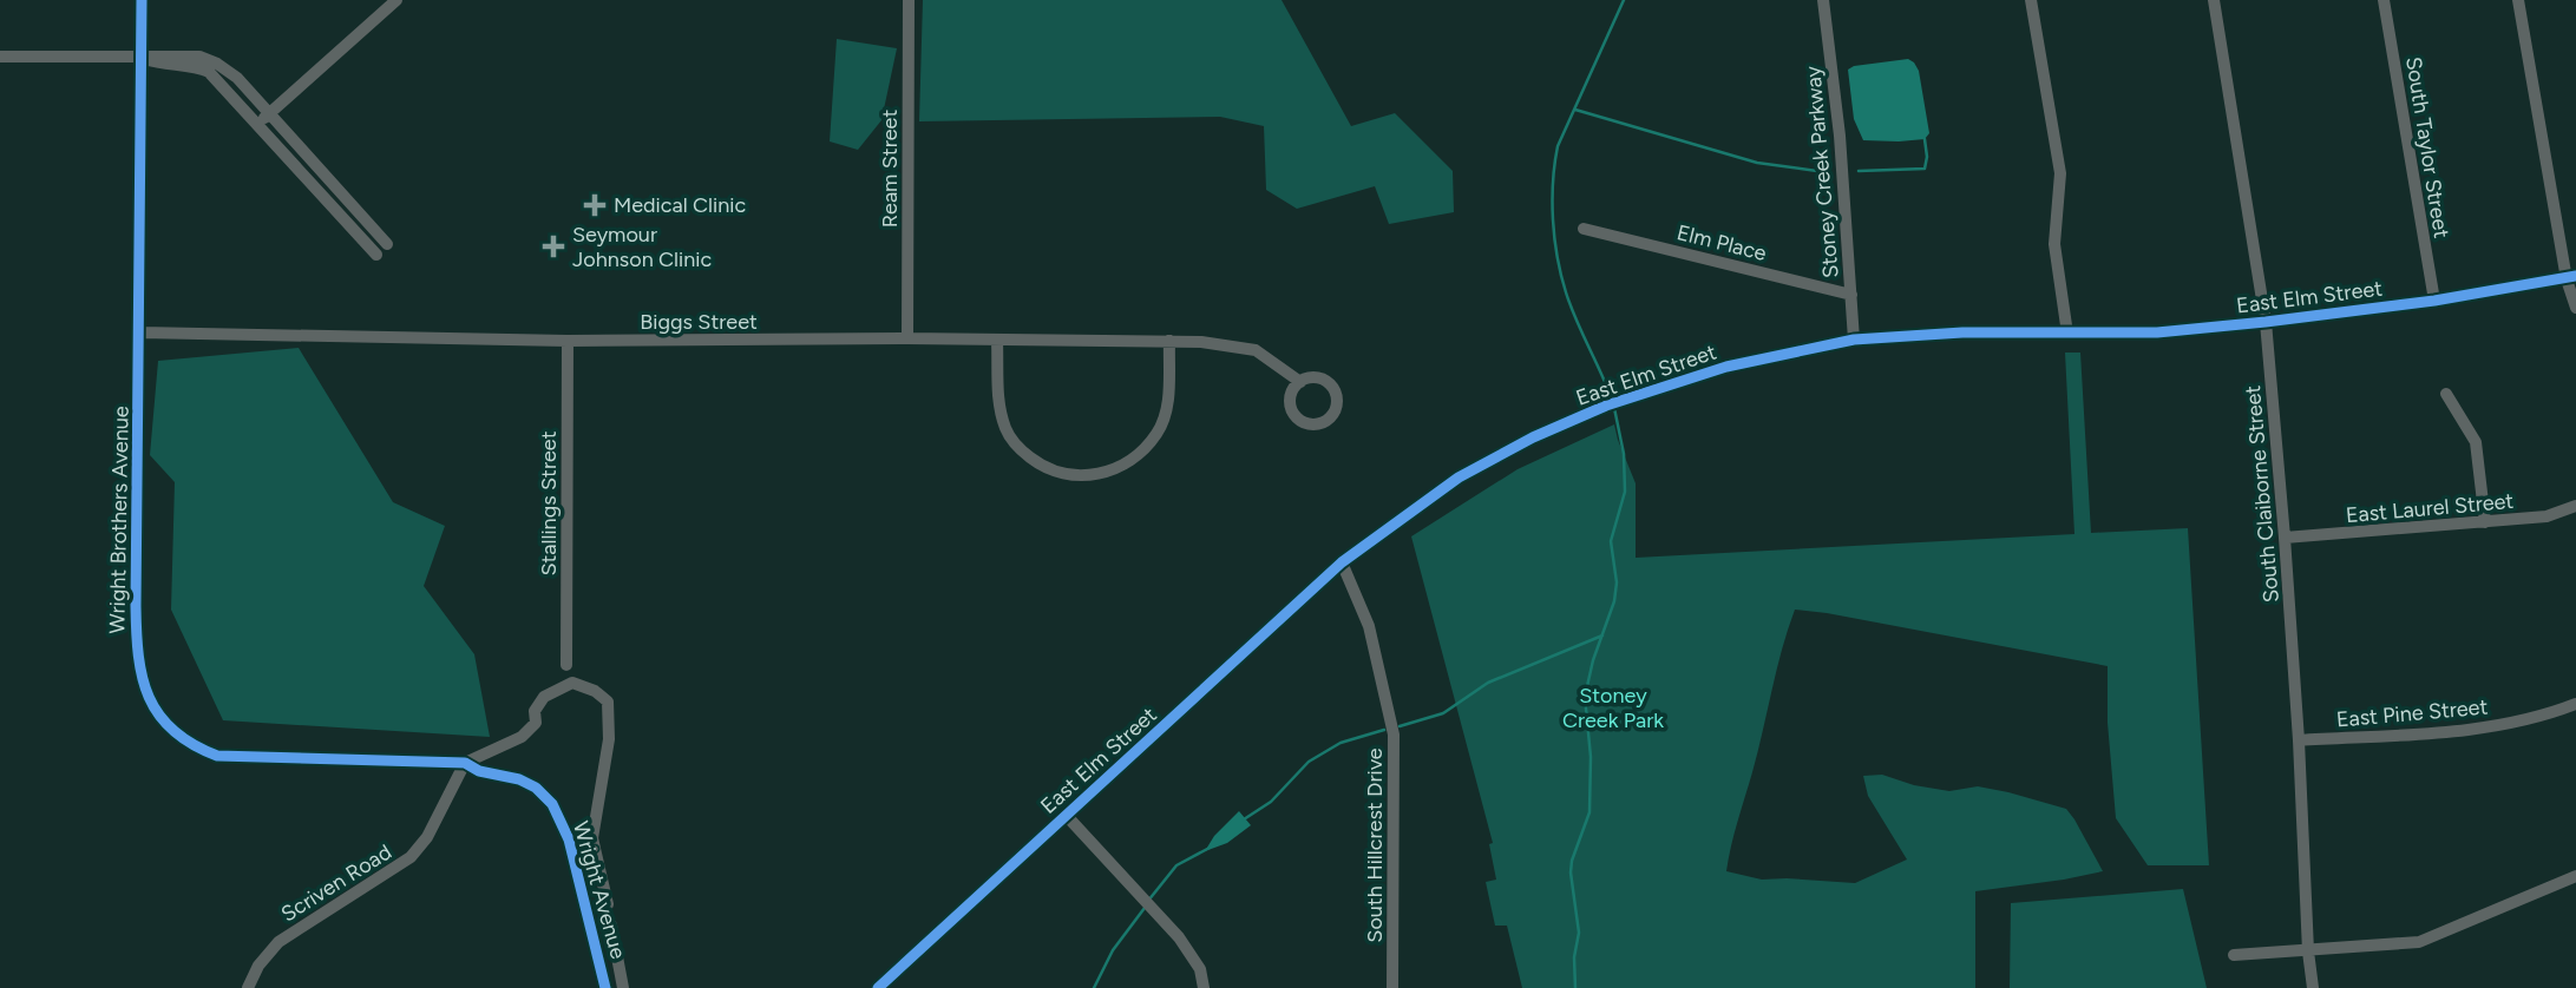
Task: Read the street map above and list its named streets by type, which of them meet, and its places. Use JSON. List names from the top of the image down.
{
  "streets": {
    "street": [
      "South Taylor Street",
      "Ream Street",
      "Stoney Creek Parkway",
      "Elm Place",
      "East Elm Street",
      "Biggs Street",
      "South Claiborne Street",
      "Stallings Street",
      "East Laurel Street",
      "Wright Brothers Avenue",
      "East Pine Street",
      "South Hillcrest Drive",
      "Scriven Road",
      "Wright Avenue"
    ]
  },
  "crossings": [
    ["South Taylor Street", "East Elm Street"],
    ["Ream Street", "Biggs Street"],
    ["Stoney Creek Parkway", "Elm Place"],
    ["Stoney Creek Parkway", "East Elm Street"],
    ["East Elm Street", "South Claiborne Street"],
    ["East Elm Street", "South Hillcrest Drive"],
    ["Biggs Street", "Stallings Street"],
    ["Biggs Street", "Wright Brothers Avenue"],
    ["South Claiborne Street", "East Laurel Street"],
    ["South Claiborne Street", "East Pine Street"],
    ["Wright Brothers Avenue", "Scriven Road"],
    ["Wright Brothers Avenue", "Wright Avenue"],
    ["Scriven Road", "Wright Avenue"]
  ],
  "parks": ["Stoney Creek Park"],
  "places": {
    "health": ["Medical Clinic", "Seymour Johnson Clinic"]
  }
}
